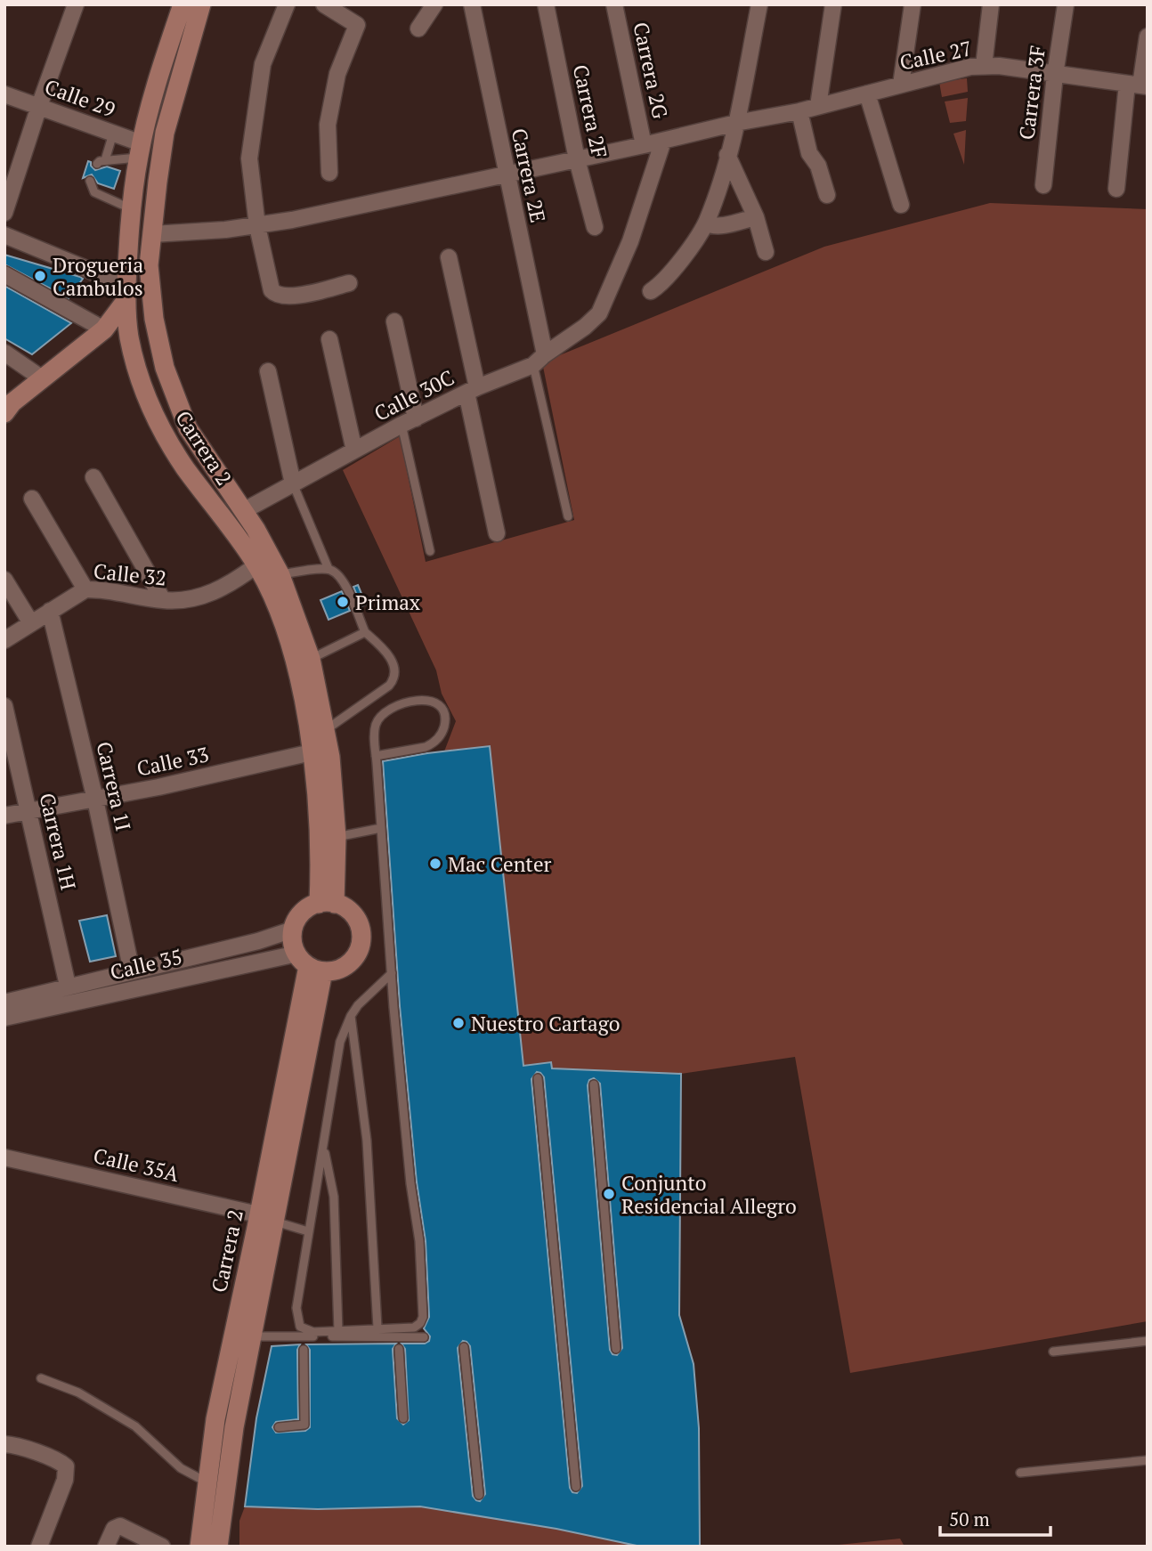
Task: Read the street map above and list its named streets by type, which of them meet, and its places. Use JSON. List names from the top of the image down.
{
  "streets": {
    "main road": ["Carrera 2"],
    "street": [
      "Calle 27",
      "Carrera 2G",
      "Carrera 3F",
      "Calle 29",
      "Carrera 2F",
      "Carrera 2E",
      "Calle 30C",
      "Calle 32",
      "Calle 33",
      "Carrera 1I",
      "Carrera 1H",
      "Calle 35",
      "Calle 35A"
    ]
  },
  "crossings": [
    ["Calle 27", "Carrera 2G"],
    ["Calle 27", "Carrera 3F"],
    ["Calle 27", "Carrera 2F"],
    ["Calle 27", "Carrera 2E"],
    ["Calle 27", "Calle 30C"],
    ["Calle 27", "Carrera 2"],
    ["Calle 29", "Carrera 2"],
    ["Carrera 2E", "Calle 30C"],
    ["Calle 30C", "Carrera 2"],
    ["Carrera 2", "Calle 32"],
    ["Carrera 2", "Calle 33"],
    ["Carrera 2", "Calle 35"],
    ["Carrera 2", "Calle 35A"],
    ["Calle 32", "Carrera 1I"],
    ["Calle 33", "Carrera 1I"],
    ["Calle 33", "Carrera 1H"],
    ["Carrera 1I", "Calle 35"],
    ["Carrera 1H", "Calle 35"]
  ],
  "places": [
    "Drogueria Cambulos",
    "Primax",
    "Mac Center",
    "Nuestro Cartago",
    "Conjunto Residencial Allegro"
  ],
  "scale_bar": "50 m"
}
